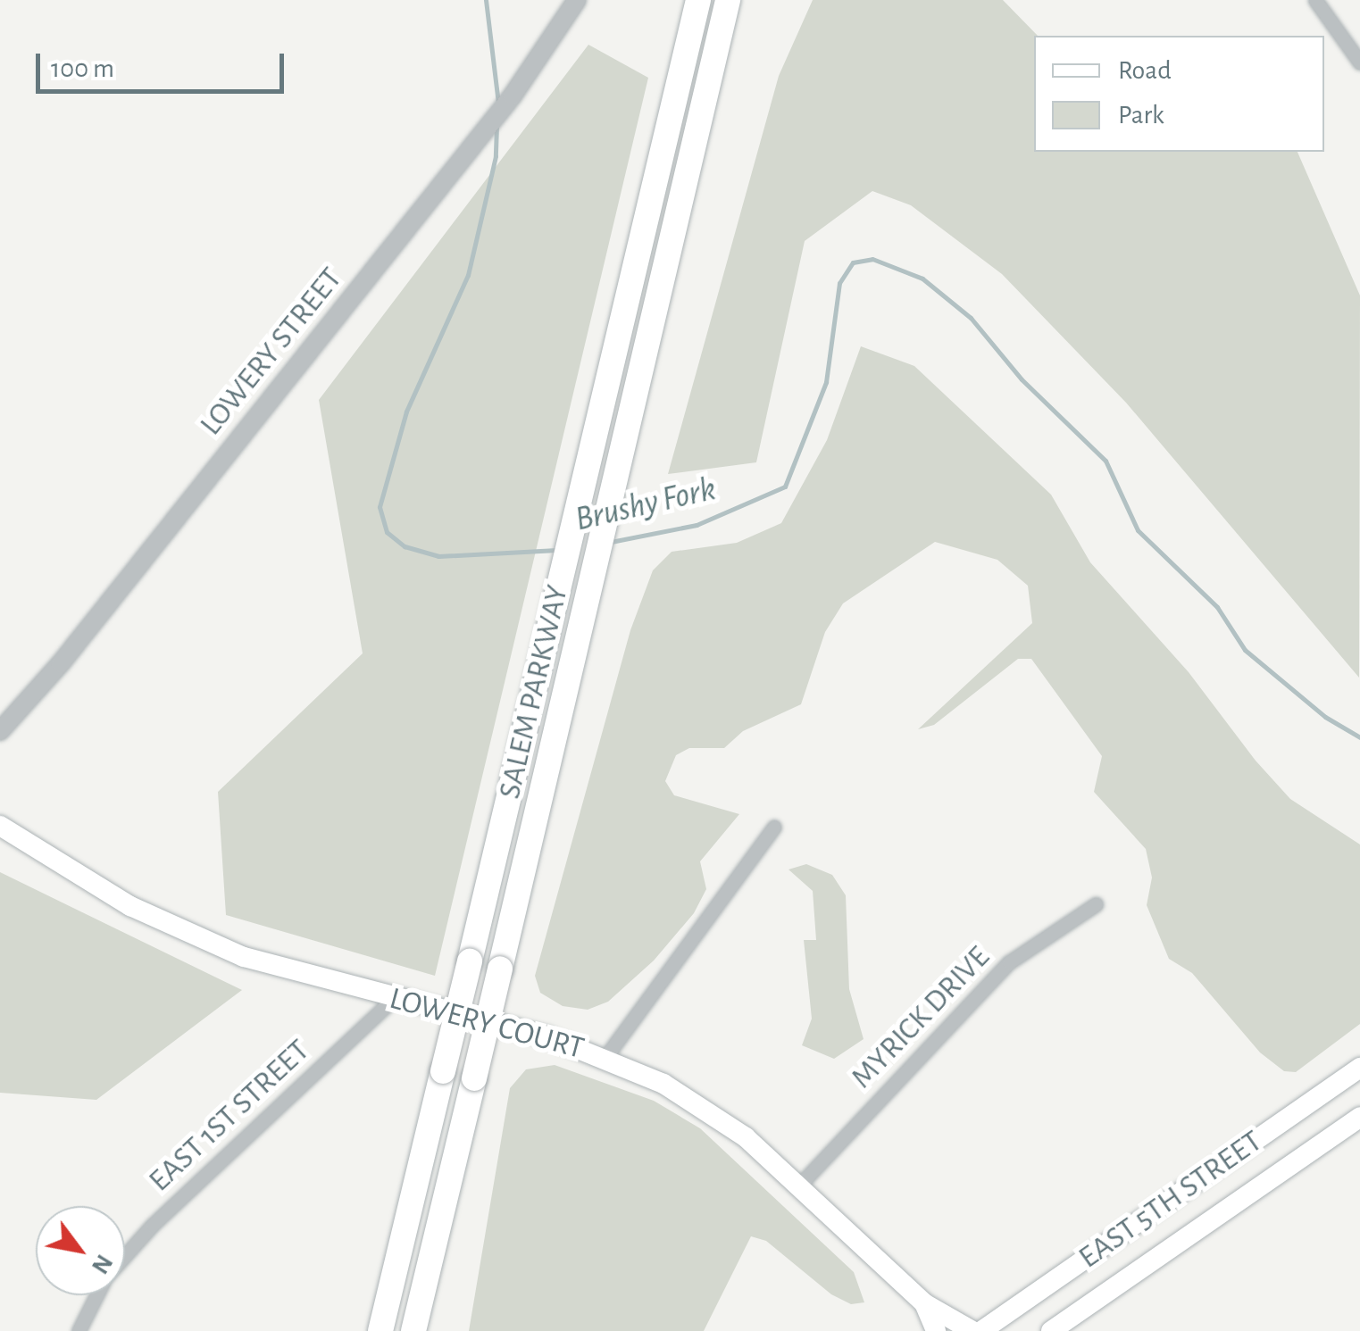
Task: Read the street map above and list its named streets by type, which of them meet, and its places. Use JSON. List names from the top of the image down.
{
  "streets": {
    "highway": ["SALEM PARKWAY"],
    "main road": ["LOWERY COURT", "EAST 5TH STREET"],
    "street": ["LOWERY STREET", "MYRICK DRIVE", "EAST 1ST STREET"]
  },
  "crossings": [
    ["MYRICK DRIVE", "LOWERY COURT"],
    ["LOWERY COURT", "EAST 1ST STREET"]
  ],
  "water": ["Brushy Fork"],
  "legend": ["Road", "Park"],
  "scale_bar": "100 m",
  "north": "bottom right"
}
